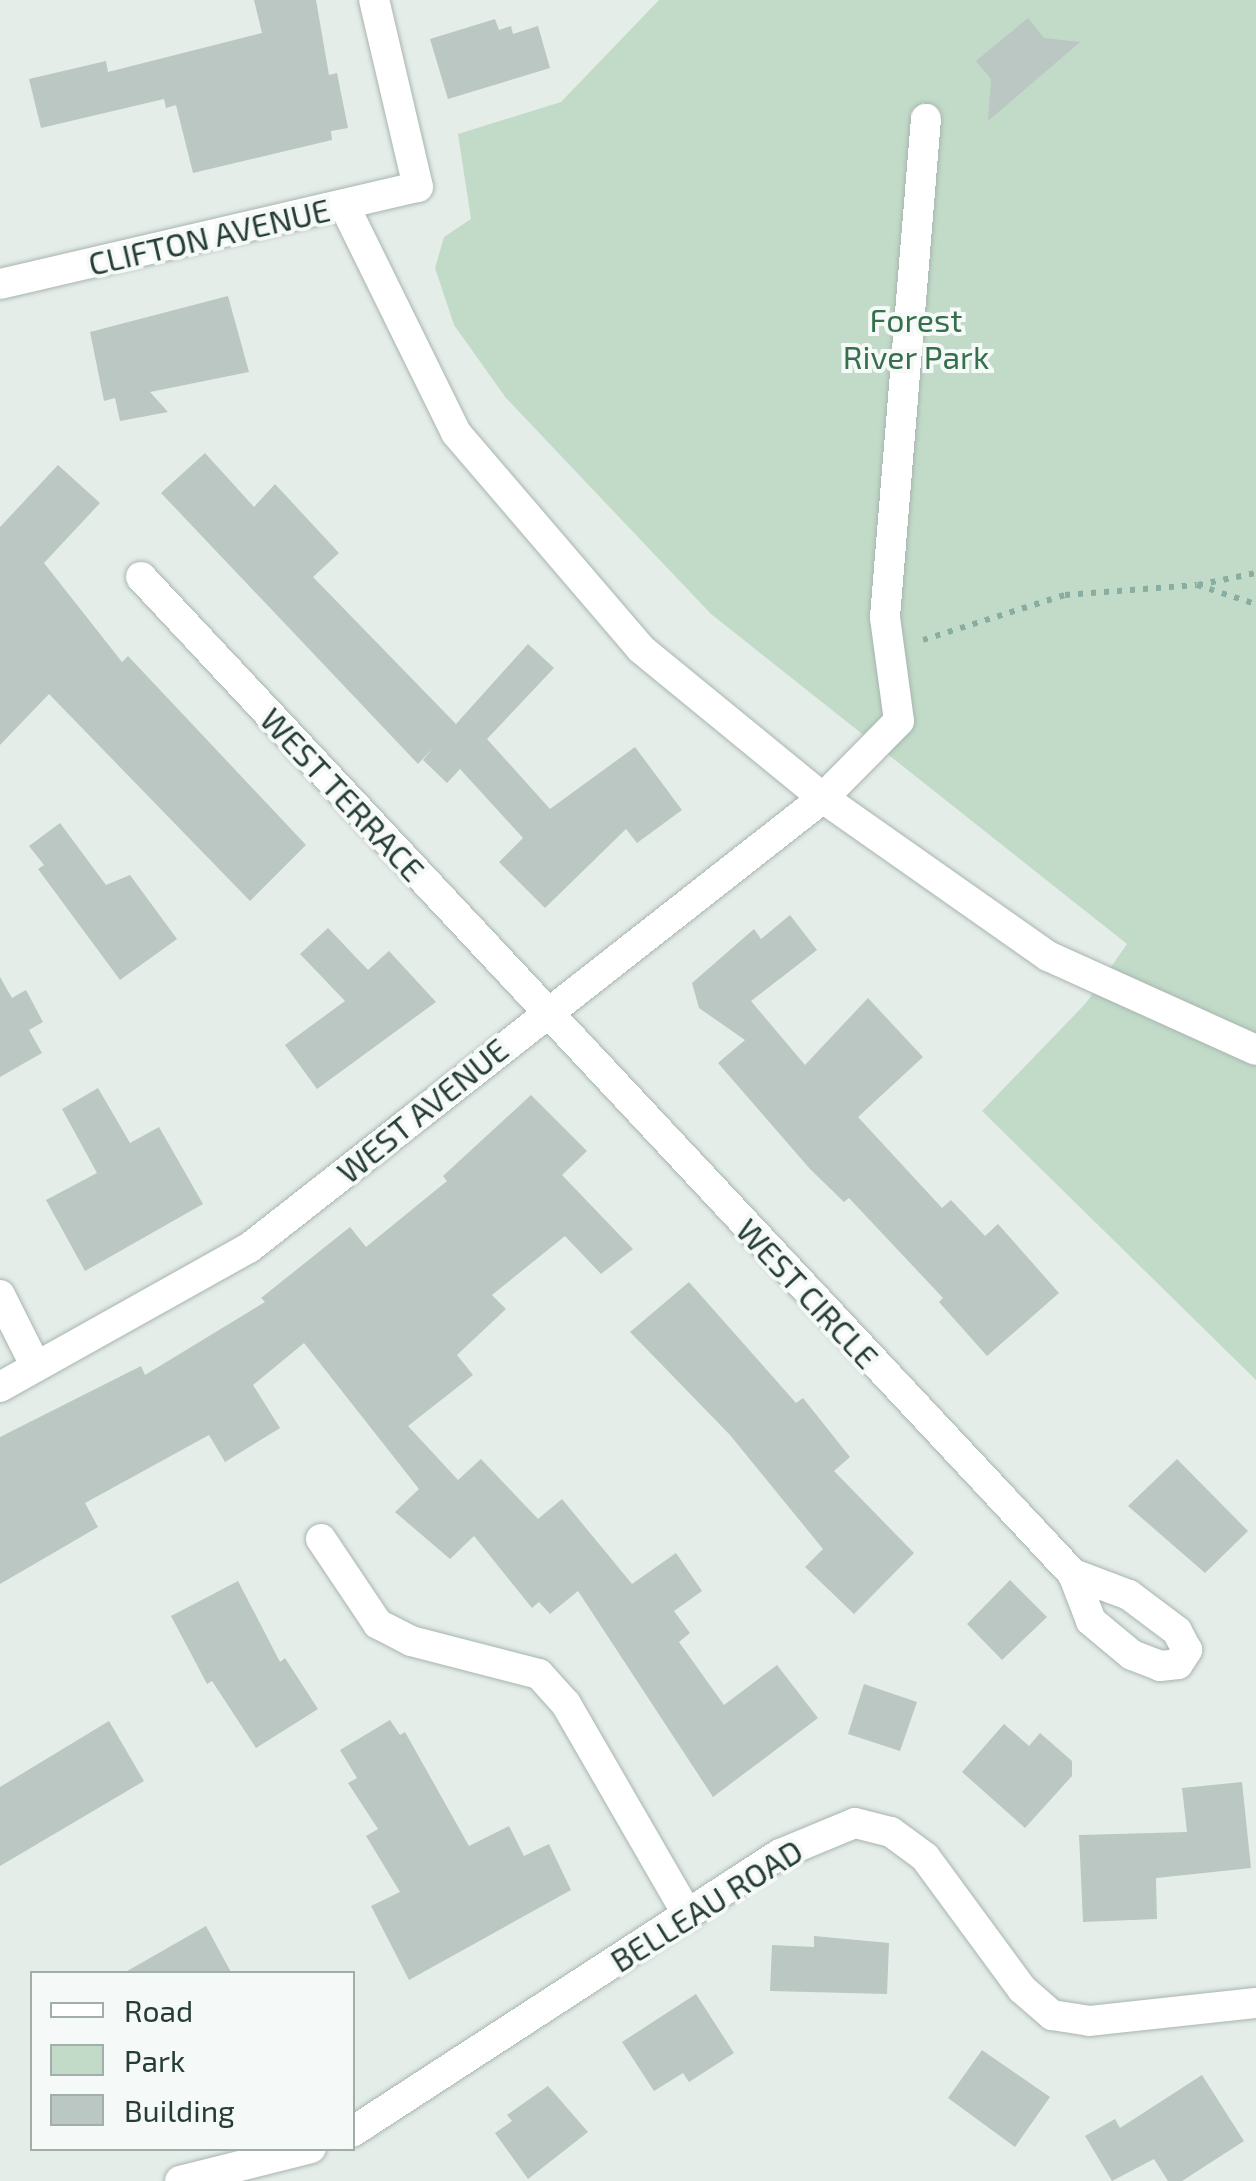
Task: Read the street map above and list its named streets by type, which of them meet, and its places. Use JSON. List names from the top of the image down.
{
  "streets": {
    "street": [
      "CLIFTON AVENUE",
      "WEST TERRACE",
      "WEST AVENUE",
      "WEST CIRCLE",
      "BELLEAU ROAD"
    ]
  },
  "crossings": [
    ["WEST TERRACE", "WEST AVENUE"],
    ["WEST TERRACE", "WEST CIRCLE"],
    ["WEST AVENUE", "WEST CIRCLE"]
  ],
  "parks": ["Forest River Park"],
  "legend": ["Road", "Park", "Building"]
}
